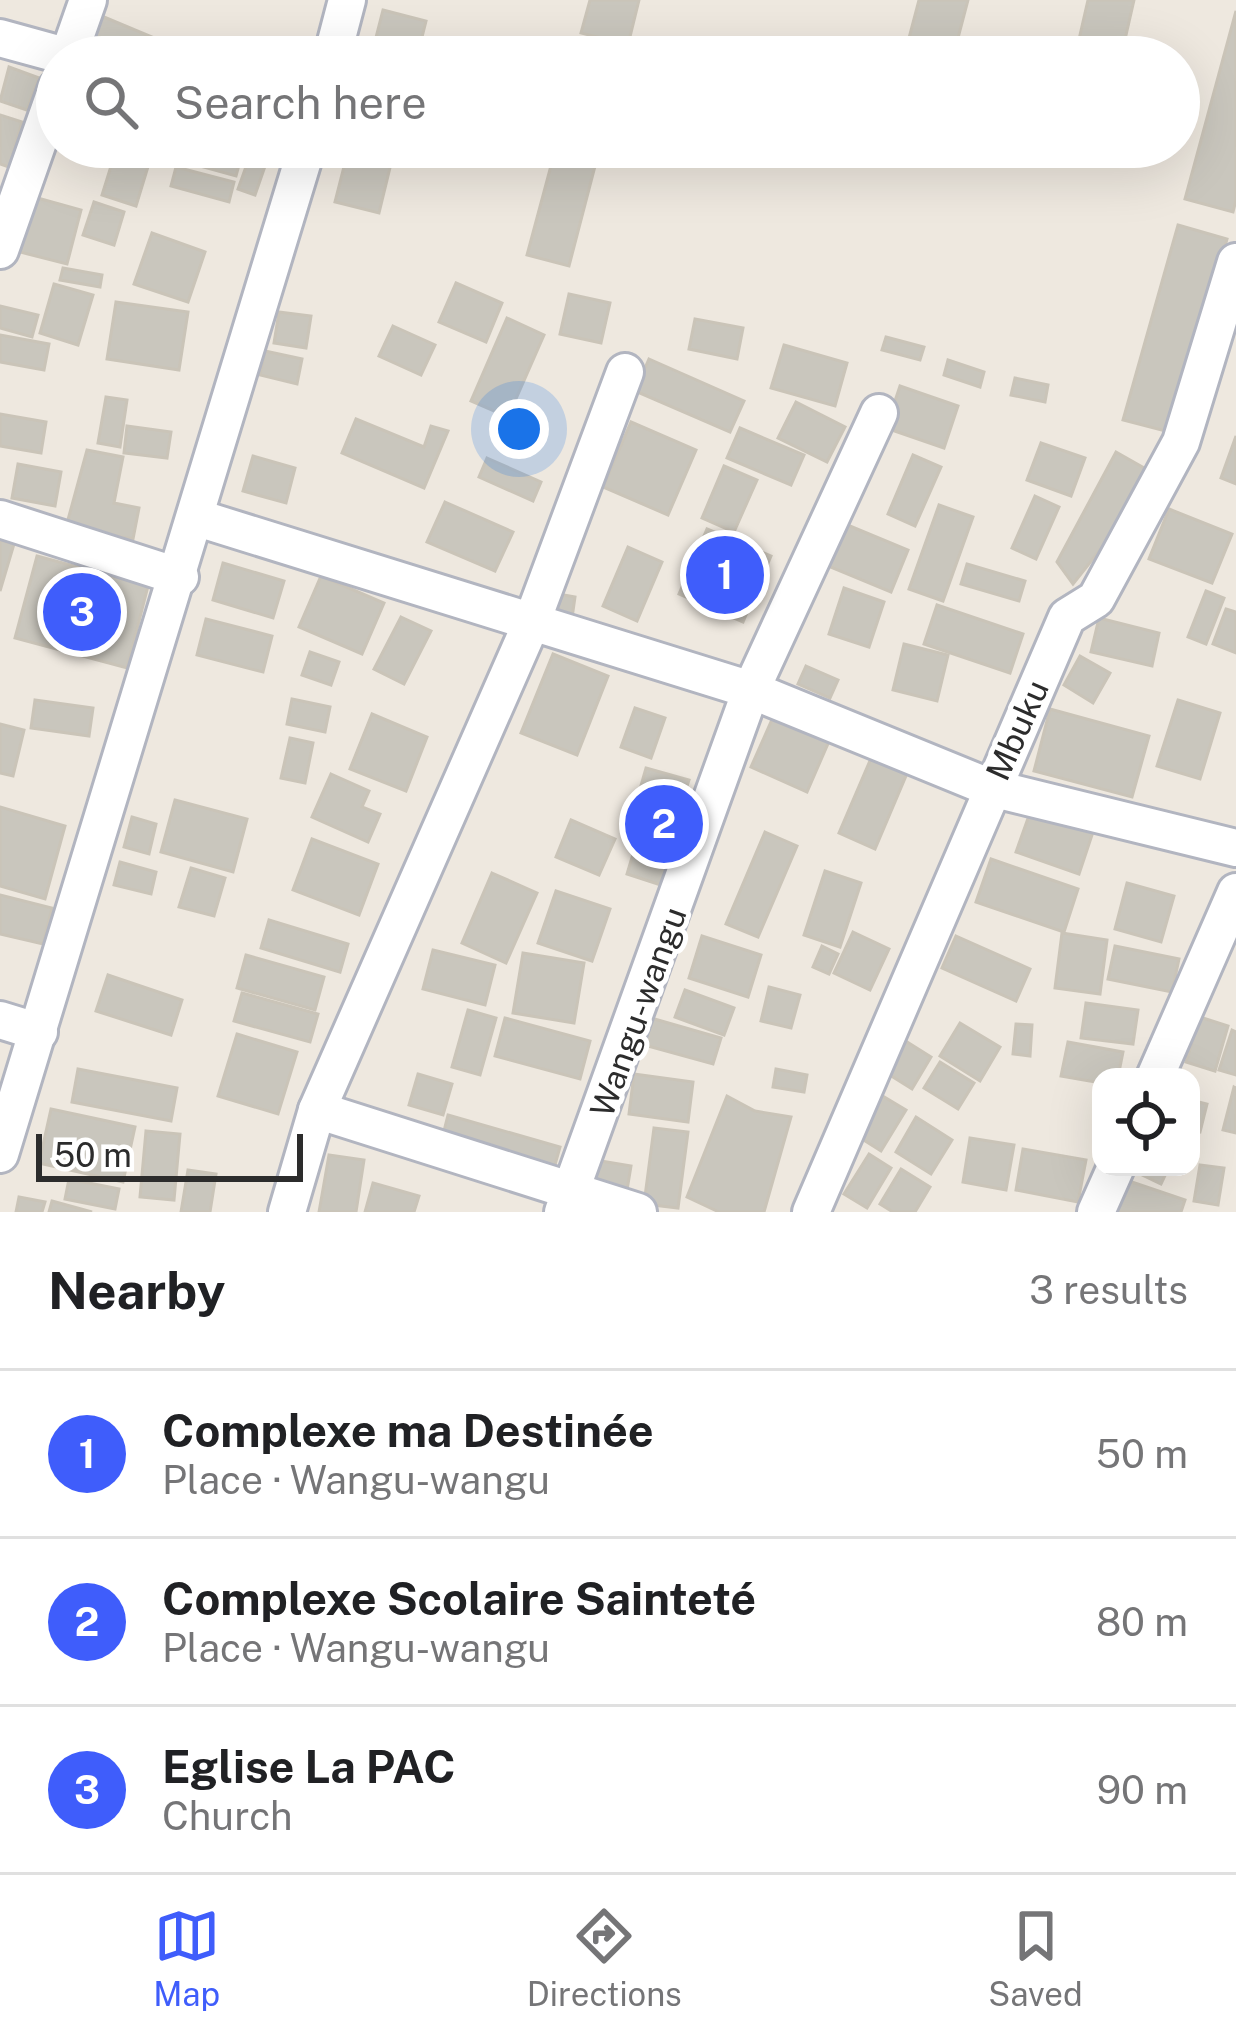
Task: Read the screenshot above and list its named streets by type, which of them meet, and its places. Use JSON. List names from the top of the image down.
{
  "streets": {
    "street": ["Mbuku", "Wangu-wangu"]
  },
  "scale_bar": "50 m",
  "page": {
    "search": "Search here",
    "pins": ["1", "3", "2"],
    "scale": "50 m",
    "heading": ["Nearby", "3 results"],
    "list": [
      {
        "mark": "1",
        "name": "Complexe ma Destinée",
        "note": "Place · Wangu-wangu",
        "value": "50 m"
      },
      {
        "mark": "2",
        "name": "Complexe Scolaire Sainteté",
        "note": "Place · Wangu-wangu",
        "value": "80 m"
      },
      {
        "mark": "3",
        "name": "Eglise La PAC",
        "note": "Church",
        "value": "90 m"
      }
    ],
    "nav": ["Map", "Directions", "Saved"]
  }
}
